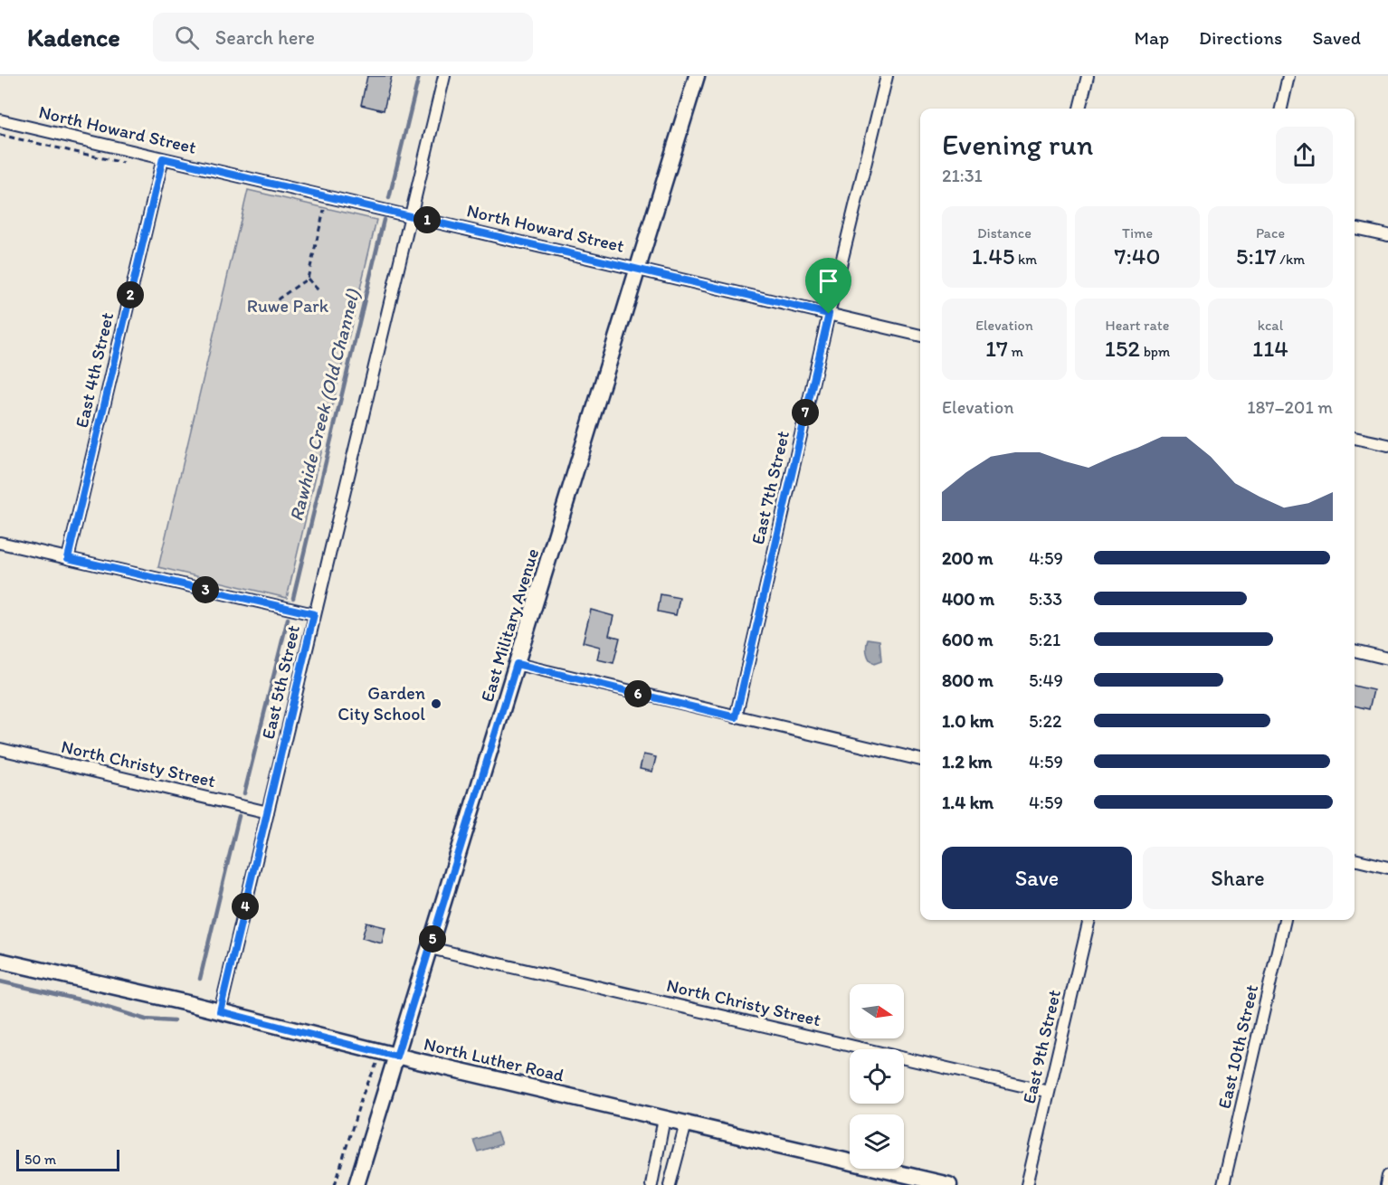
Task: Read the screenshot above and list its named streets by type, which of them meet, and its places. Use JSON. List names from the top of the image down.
{
  "streets": {
    "main road": ["East Military Avenue", "North Luther Road"],
    "street": [
      "North Howard Street",
      "East 4th Street",
      "East 7th Street",
      "East 5th Street",
      "North Christy Street",
      "East 9th Street",
      "East 10th Street"
    ]
  },
  "crossings": [
    ["North Howard Street", "East 4th Street"],
    ["North Howard Street", "East 7th Street"],
    ["North Howard Street", "East Military Avenue"],
    ["North Howard Street", "East 5th Street"],
    ["East Military Avenue", "North Christy Street"],
    ["East Military Avenue", "North Luther Road"],
    ["East 5th Street", "North Christy Street"],
    ["East 5th Street", "North Luther Road"],
    ["North Christy Street", "East 9th Street"]
  ],
  "water": ["Rawhide Creek (Old Channel)"],
  "parks": ["Ruwe Park"],
  "places": ["Garden City School"],
  "scale_bar": "50 m",
  "north": "right",
  "page": {
    "header": "Kadence",
    "search": "Search here",
    "nav": ["Map", "Directions", "Saved"],
    "heading": ["Evening run", "21:31"],
    "stats": [
      ["Distance", "1.45 km"],
      ["Time", "7:40"],
      ["Pace", "5:17 /km"],
      ["Elevation", "17 m"],
      ["Heart rate", "152 bpm"],
      ["kcal", "114"]
    ],
    "pins": [
      "1",
      "2",
      "7",
      "3",
      "6",
      "4",
      "5"
    ],
    "chart": ["Elevation", "187–201 m"],
    "list": [
      {
        "name": "200 m",
        "note": "4:59"
      },
      {
        "name": "400 m",
        "note": "5:33"
      },
      {
        "name": "600 m",
        "note": "5:21"
      },
      {
        "name": "800 m",
        "note": "5:49"
      },
      {
        "name": "1.0 km",
        "note": "5:22"
      },
      {
        "name": "1.2 km",
        "note": "4:59"
      },
      {
        "name": "1.4 km",
        "note": "4:59"
      }
    ],
    "buttons": ["Save", "Share"],
    "scale": "50 m"
  }
}
